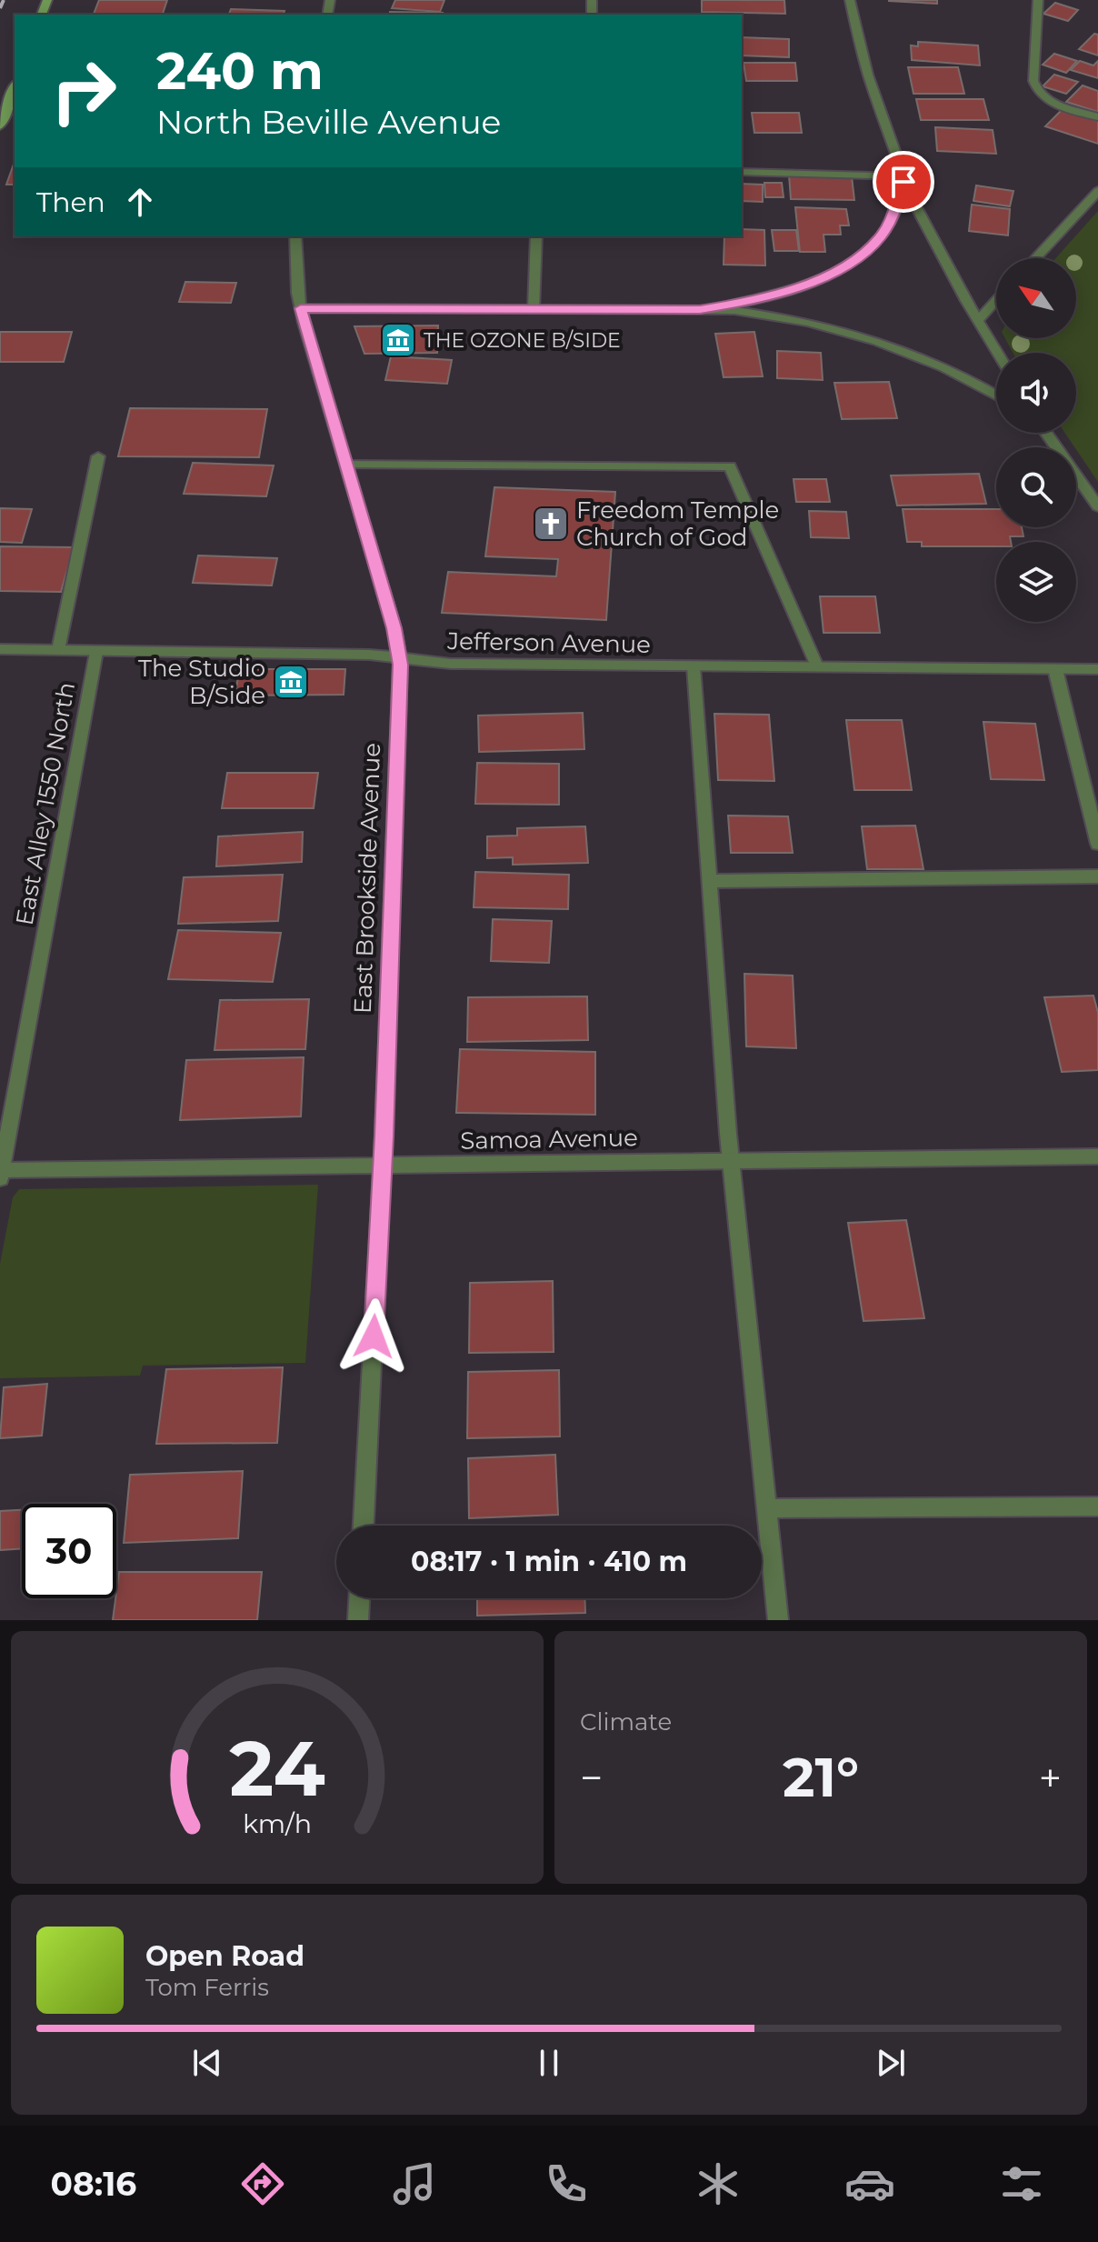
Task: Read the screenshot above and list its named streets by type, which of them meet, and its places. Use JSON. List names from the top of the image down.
{
  "streets": {
    "street": [
      "Jefferson Avenue",
      "East Alley 1550 North",
      "East Brookside Avenue",
      "Samoa Avenue"
    ]
  },
  "crossings": [
    ["Jefferson Avenue", "East Alley 1550 North"],
    ["Jefferson Avenue", "East Brookside Avenue"],
    ["East Alley 1550 North", "Samoa Avenue"],
    ["East Brookside Avenue", "Samoa Avenue"]
  ],
  "places": {
    "museum": ["THE OZONE B/SIDE", "The Studio B/Side"],
    "church": ["Freedom Temple Church of God"]
  },
  "north": "top left",
  "page": {
    "turn": ["240 m", "North Beville Avenue"],
    "then": "Then",
    "limit": "30",
    "trip": "08:17 · 1 min · 410 m",
    "tile": "Climate",
    "heat": ["−", "21°", "+"],
    "song": ["Open Road", "Tom Ferris"],
    "tabs": "08:16",
    "gauge": ["24", "km/h"]
  }
}
